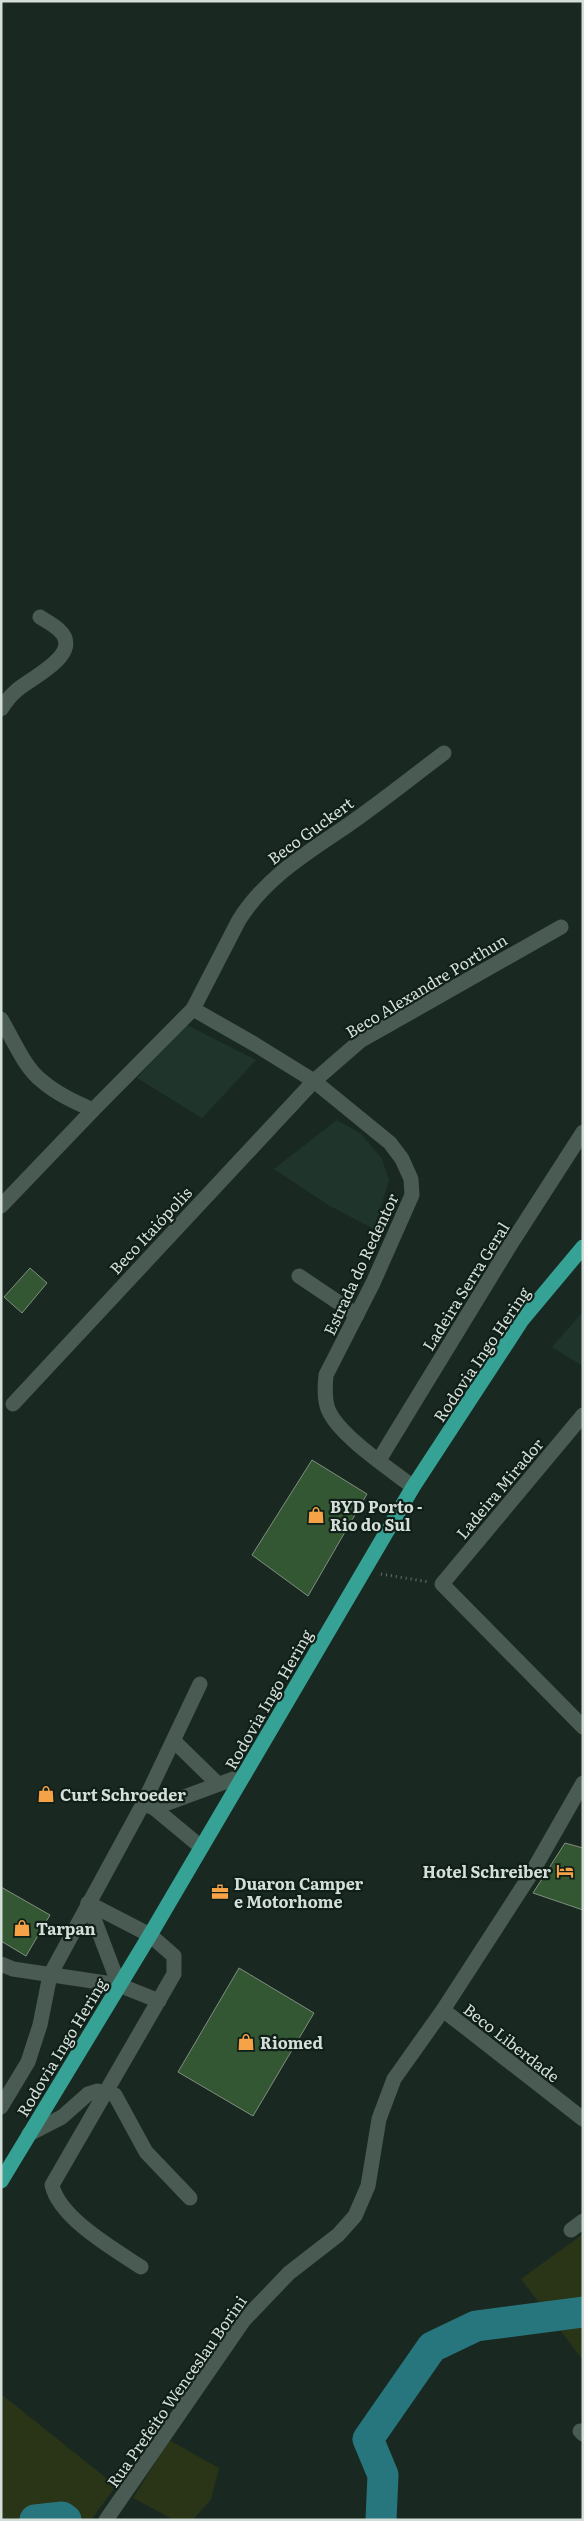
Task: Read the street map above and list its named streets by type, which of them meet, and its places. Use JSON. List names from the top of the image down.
{
  "streets": {
    "highway": ["Rodovia Ingo Hering"],
    "street": [
      "Beco Guckert",
      "Beco Alexandre Porthun",
      "Beco Itaiópolis",
      "Estrada do Redentor",
      "Ladeira Serra Geral",
      "Ladeira Mirador",
      "Beco Liberdade",
      "Rua Prefeito Wenceslau Borini"
    ]
  },
  "crossings": [
    ["Beco Guckert", "Estrada do Redentor"],
    ["Beco Alexandre Porthun", "Beco Itaiópolis"],
    ["Beco Alexandre Porthun", "Estrada do Redentor"],
    ["Beco Itaiópolis", "Estrada do Redentor"],
    ["Estrada do Redentor", "Ladeira Serra Geral"],
    ["Estrada do Redentor", "Rodovia Ingo Hering"],
    ["Beco Liberdade", "Rua Prefeito Wenceslau Borini"]
  ],
  "places": {
    "shop": [
      "BYD Porto - Rio do Sul",
      "Curt Schroeder",
      "Tarpan",
      "Riomed"
    ],
    "hotel": ["Hotel Schreiber"],
    "office": ["Duaron Camper e Motorhome"]
  }
}
